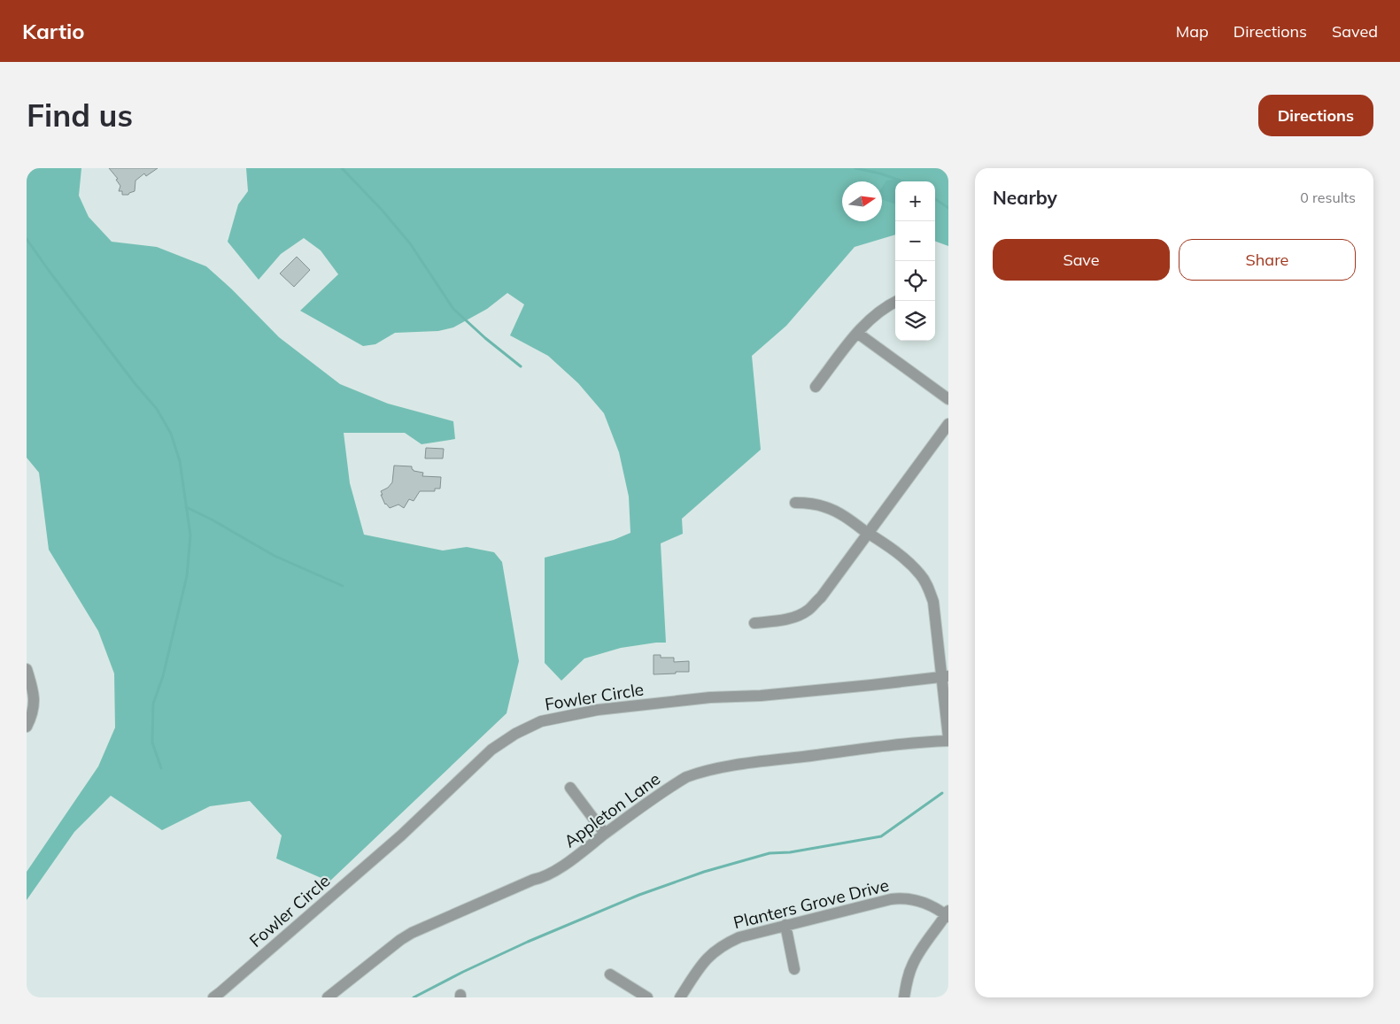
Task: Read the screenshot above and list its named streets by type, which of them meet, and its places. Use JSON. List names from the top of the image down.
{
  "streets": {
    "street": ["Fowler Circle", "Appleton Lane", "Planters Grove Drive"]
  },
  "north": "right",
  "page": {
    "header": "Kartio",
    "nav": ["Map", "Directions", "Saved"],
    "buttons": [
      "Directions",
      ["Save", "Share"]
    ],
    "title": "Find us",
    "heading": ["Nearby", "0 results"],
    "map_buttons": ["+", "−"]
  }
}
